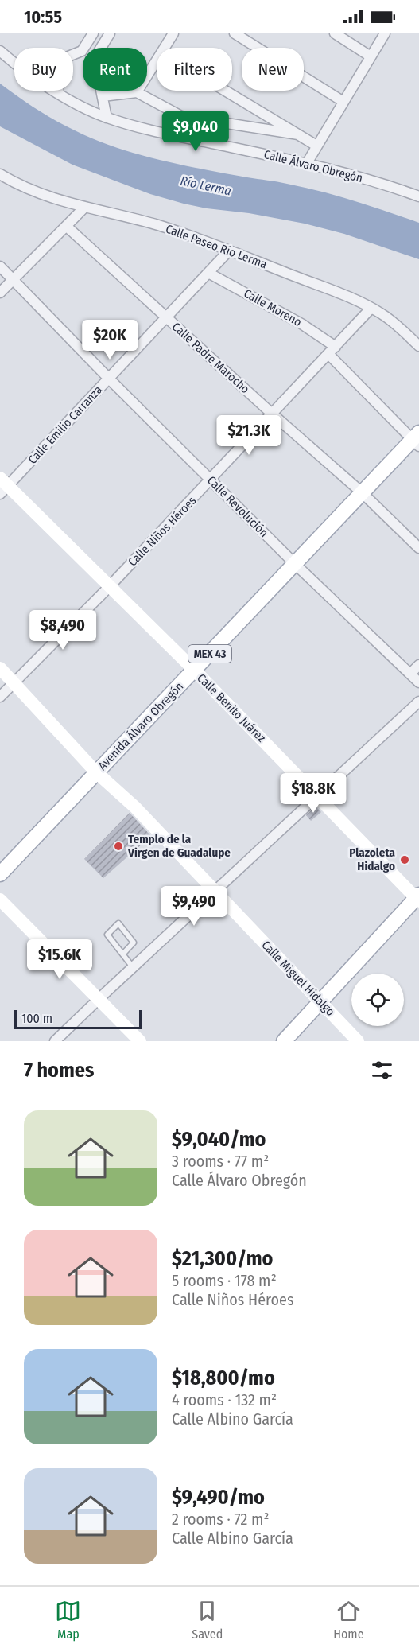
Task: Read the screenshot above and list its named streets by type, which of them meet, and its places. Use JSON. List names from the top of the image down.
{
  "streets": {
    "main road": ["MEX 43", "Avenida Álvaro Obregón"],
    "street": [
      "Calle Álvaro Obregón",
      "Calle Paseo Río Lerma",
      "Calle Moreno",
      "Calle Padre Marocho",
      "Calle Emilio Carranza",
      "Calle Revolución",
      "Calle Niños Héroes",
      "Calle Benito Juárez",
      "Calle Miguel Hidalgo"
    ]
  },
  "crossings": [
    ["Calle Paseo Río Lerma", "Calle Emilio Carranza"],
    ["Calle Paseo Río Lerma", "Calle Niños Héroes"],
    ["Calle Moreno", "Calle Emilio Carranza"],
    ["Calle Moreno", "Calle Niños Héroes"],
    ["Calle Moreno", "Avenida Álvaro Obregón"],
    ["Calle Padre Marocho", "Calle Emilio Carranza"],
    ["Calle Padre Marocho", "Calle Niños Héroes"],
    ["Calle Padre Marocho", "Avenida Álvaro Obregón"],
    ["Calle Emilio Carranza", "Calle Revolución"],
    ["Calle Emilio Carranza", "Calle Benito Juárez"],
    ["Calle Revolución", "Calle Niños Héroes"],
    ["Calle Revolución", "Avenida Álvaro Obregón"],
    ["Calle Niños Héroes", "Calle Benito Juárez"],
    ["Calle Niños Héroes", "Calle Miguel Hidalgo"],
    ["Calle Benito Juárez", "Avenida Álvaro Obregón"],
    ["Avenida Álvaro Obregón", "Calle Miguel Hidalgo"]
  ],
  "water": ["Río Lerma"],
  "places": ["Templo de la Virgen de Guadalupe", "Plazoleta Hidalgo"],
  "scale_bar": "100 m",
  "page": {
    "status": "10:55",
    "chip": [
      "Buy",
      "Rent",
      "Filters",
      "New"
    ],
    "price": [
      "$9,040",
      "$20K",
      "$21.3K",
      "$8,490",
      "$18.8K",
      "$9,490",
      "$15.6K"
    ],
    "scale": "100 m",
    "heading": "7 homes",
    "list": [
      {
        "name": "$9,040/mo",
        "note": "3 rooms · 77 m² · Calle Álvaro Obregón"
      },
      {
        "name": "$21,300/mo",
        "note": "5 rooms · 178 m² · Calle Niños Héroes"
      },
      {
        "name": "$18,800/mo",
        "note": "4 rooms · 132 m² · Calle Albino García"
      },
      {
        "name": "$9,490/mo",
        "note": "2 rooms · 72 m² · Calle Albino García"
      }
    ],
    "tabs": ["Map", "Saved", "Home"]
  }
}
